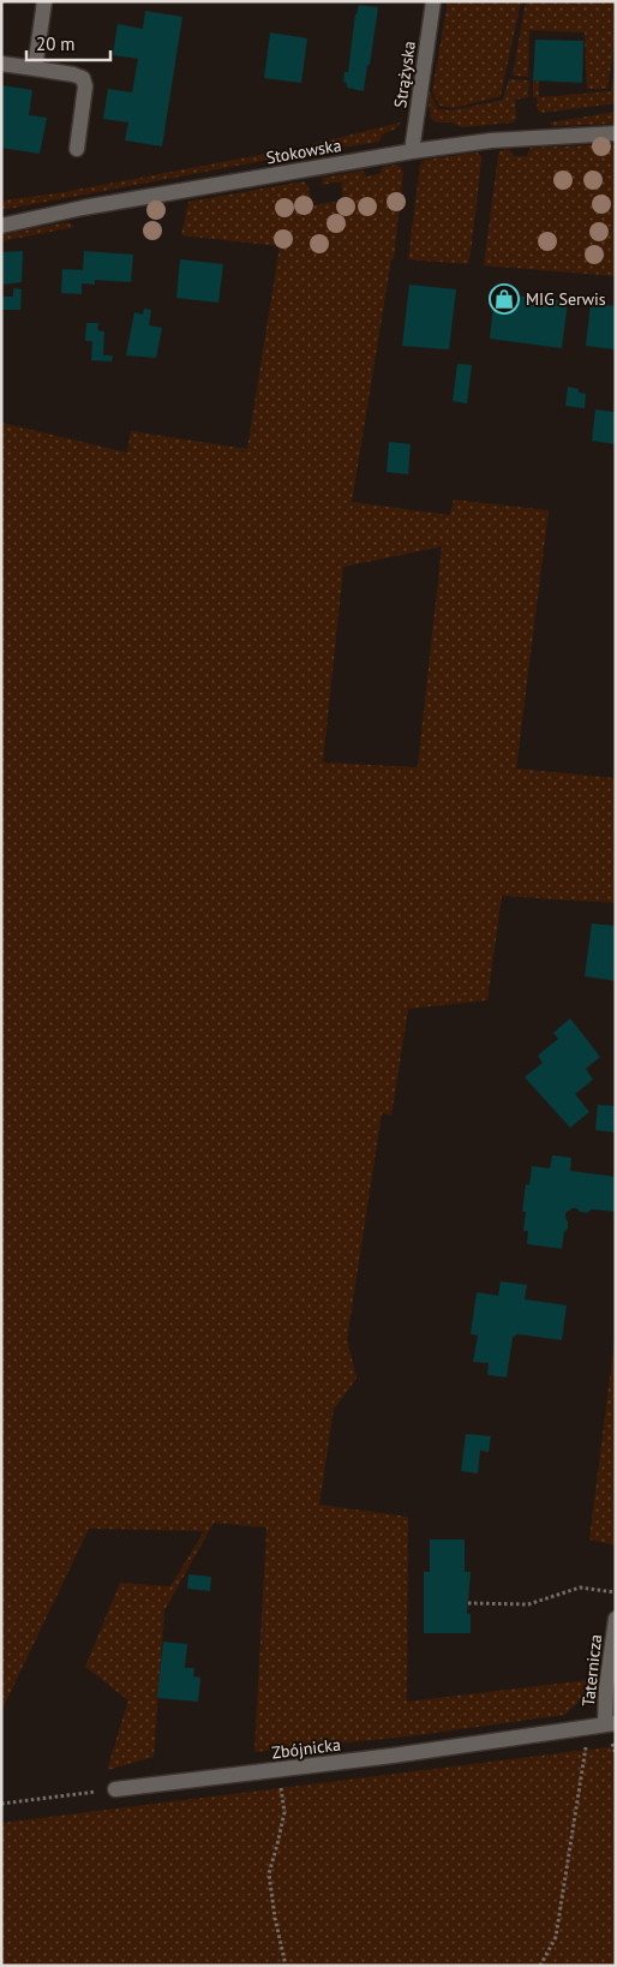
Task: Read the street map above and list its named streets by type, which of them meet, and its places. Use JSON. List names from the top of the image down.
{
  "streets": {
    "street": [
      "Strążyska",
      "Stokowska",
      "Taternicza",
      "Zbójnicka"
    ]
  },
  "crossings": [
    ["Strążyska", "Stokowska"],
    ["Taternicza", "Zbójnicka"]
  ],
  "places": {
    "shop": ["MIG Serwis"]
  },
  "scale_bar": "20 m"
}
